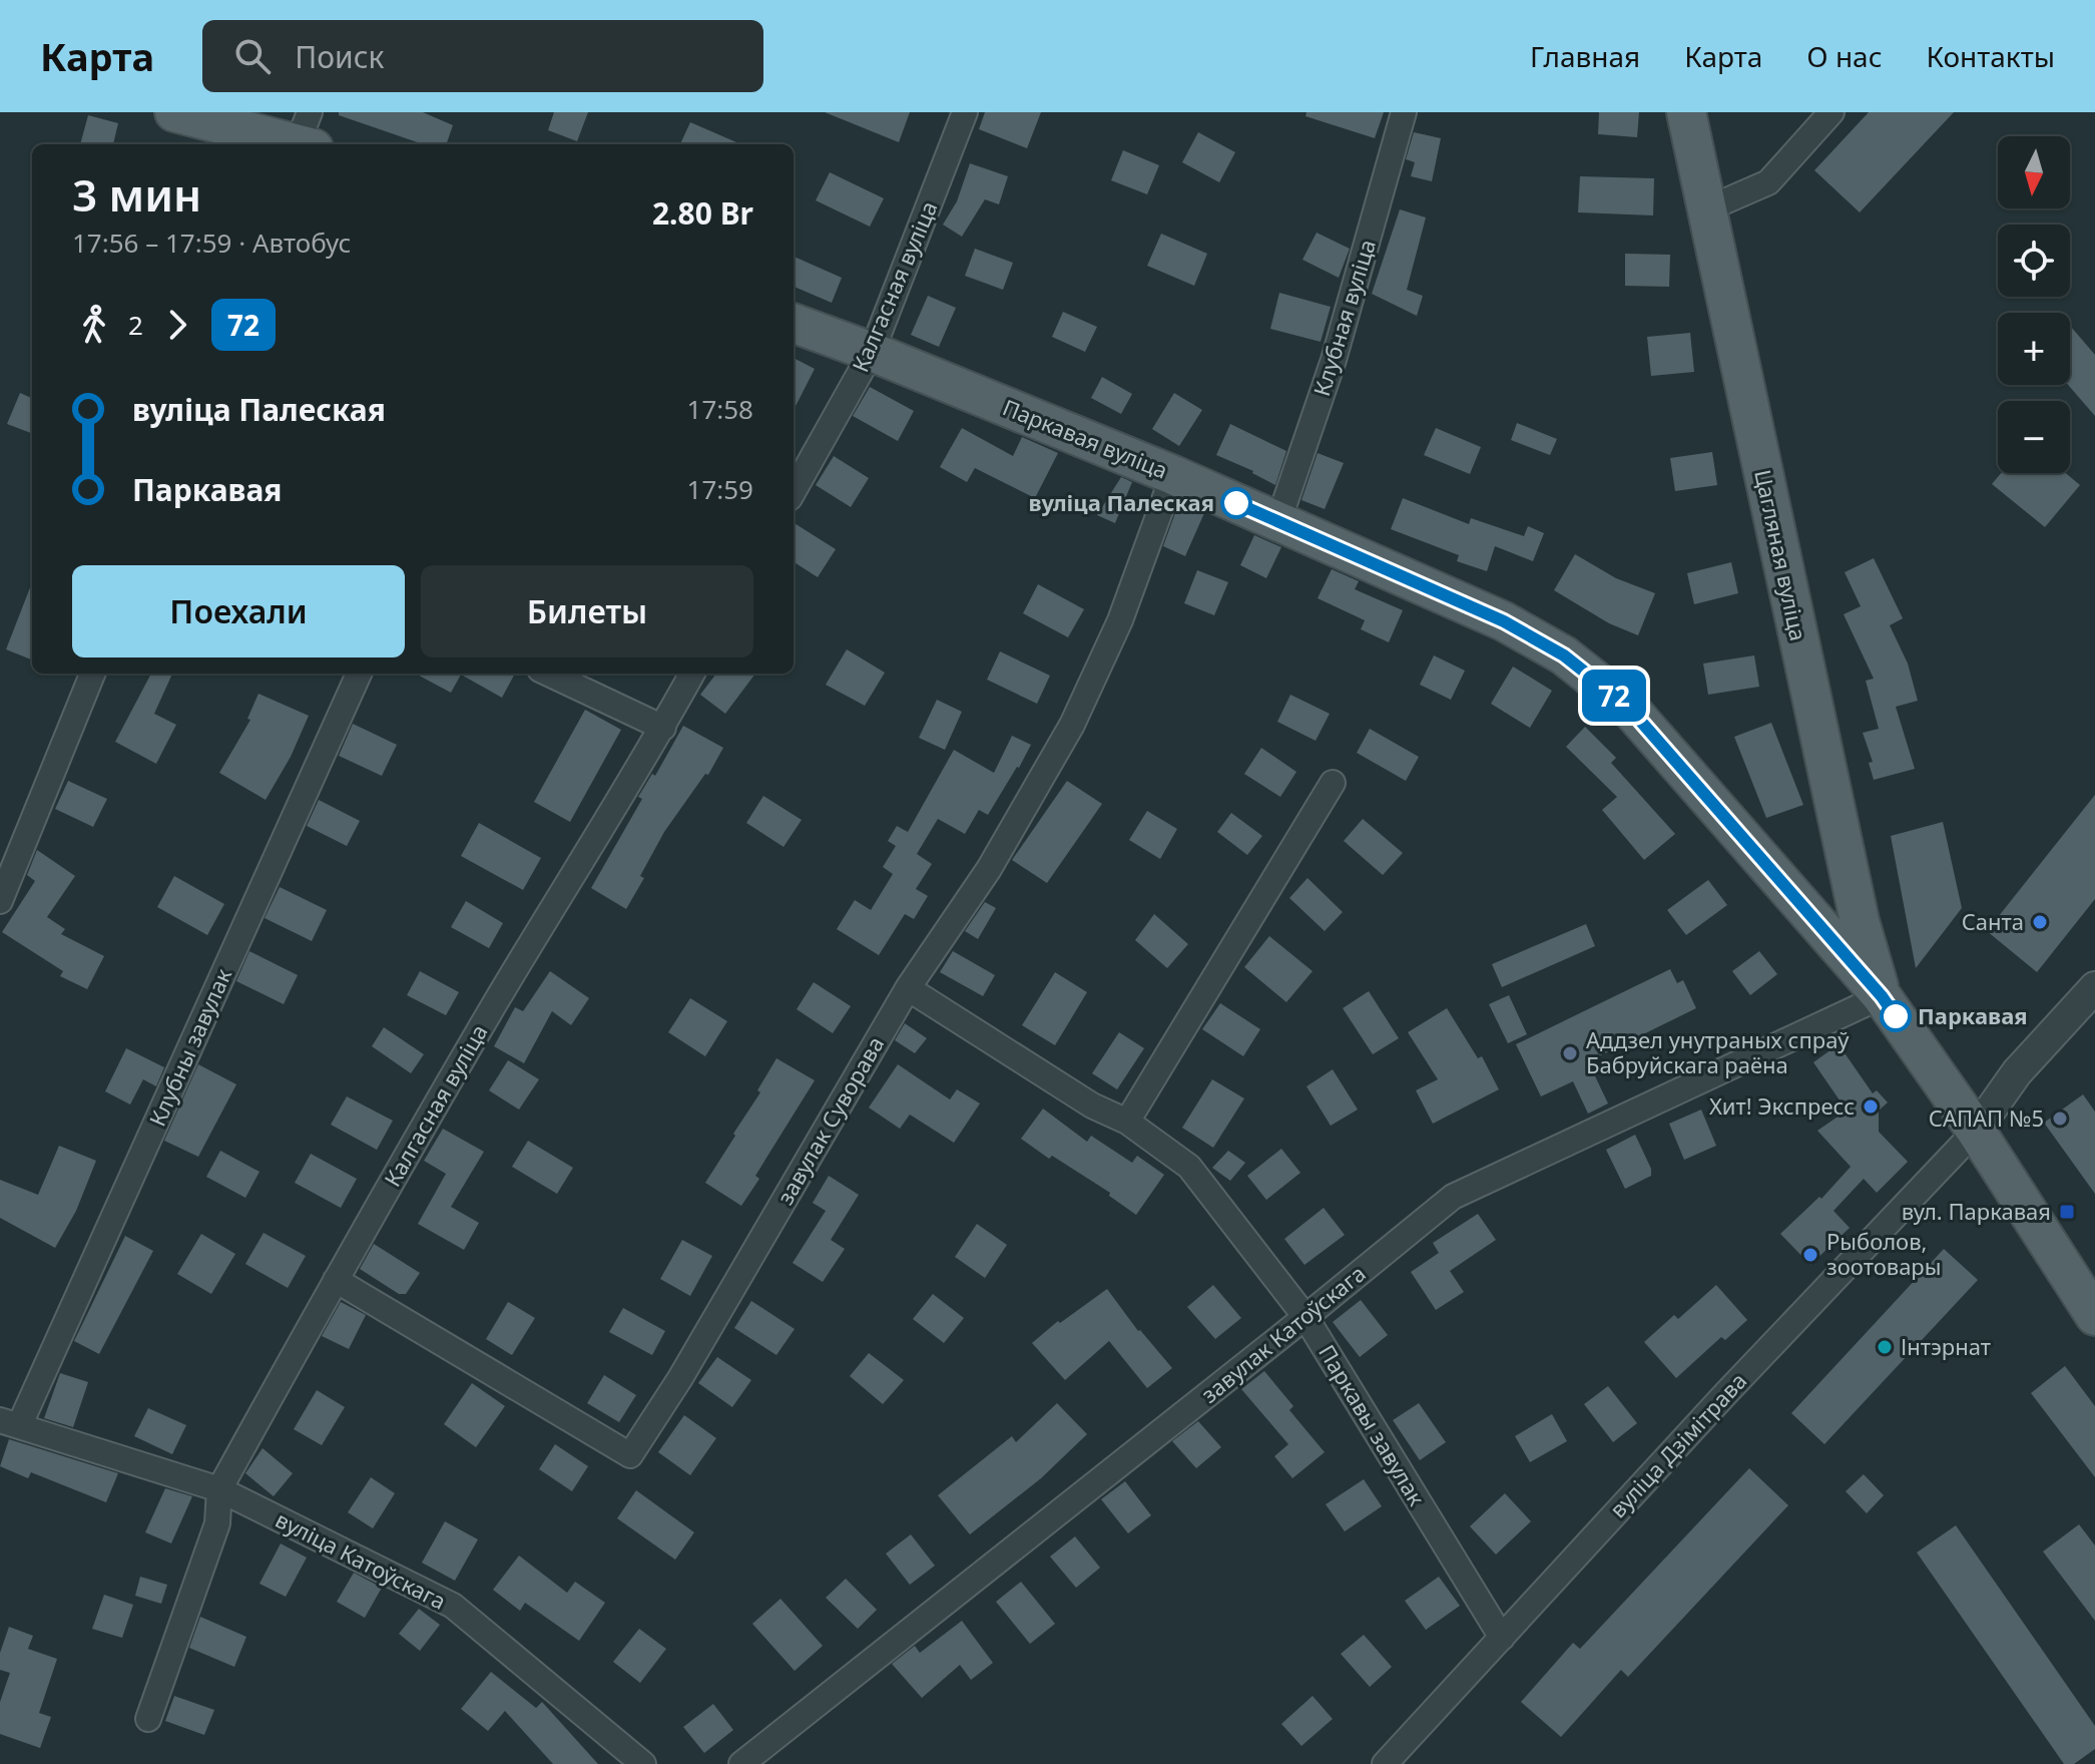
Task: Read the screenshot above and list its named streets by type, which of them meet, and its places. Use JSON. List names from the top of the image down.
{
  "streets": {
    "main road": ["Паркавая вуліца", "Цагляная вуліца"],
    "street": [
      "Калгасная вуліца",
      "Клубная вуліца",
      "Клубны завулак",
      "завулак Суворава",
      "завулак Катоўскага",
      "Паркавы завулак",
      "вуліца Дзімітрава",
      "вуліца Катоўскага"
    ]
  },
  "crossings": [
    ["Калгасная вуліца", "Паркавая вуліца"],
    ["Калгасная вуліца", "завулак Суворава"],
    ["Калгасная вуліца", "вуліца Катоўскага"],
    ["Клубная вуліца", "Паркавая вуліца"],
    ["Паркавая вуліца", "Цагляная вуліца"],
    ["Паркавая вуліца", "завулак Суворава"],
    ["Паркавая вуліца", "завулак Катоўскага"],
    ["Паркавая вуліца", "вуліца Дзімітрава"],
    ["Цагляная вуліца", "завулак Катоўскага"],
    ["Клубны завулак", "вуліца Катоўскага"],
    ["завулак Суворава", "Паркавы завулак"],
    ["завулак Катоўскага", "Паркавы завулак"],
    ["Паркавы завулак", "вуліца Дзімітрава"]
  ],
  "places": {
    "other": [
      "вуліца Палеская",
      "Санта",
      "Паркавая",
      "Аддзел унутраных спраў Бабруйскага раёна",
      "Хит! Экспресс",
      "САПАП №5",
      "Рыболов, зоотовары",
      "Інтэрнат"
    ],
    "transit": ["вул. Паркавая"]
  },
  "lines": ["bus line 72"],
  "north": "bottom",
  "page": {
    "header": "Карта",
    "search": "Поиск",
    "nav": [
      "Главная",
      "Карта",
      "О нас",
      "Контакты"
    ],
    "on_map": "72",
    "map_buttons": ["+", "−"],
    "heading": ["3 мин", "17:56 – 17:59 · Автобус", "2.80 Br"],
    "legs": ["2", "72"],
    "list": [
      {
        "name": "вуліца Палеская",
        "value": "17:58"
      },
      {
        "name": "Паркавая",
        "value": "17:59"
      }
    ],
    "buttons": ["Поехали", "Билеты"]
  }
}
